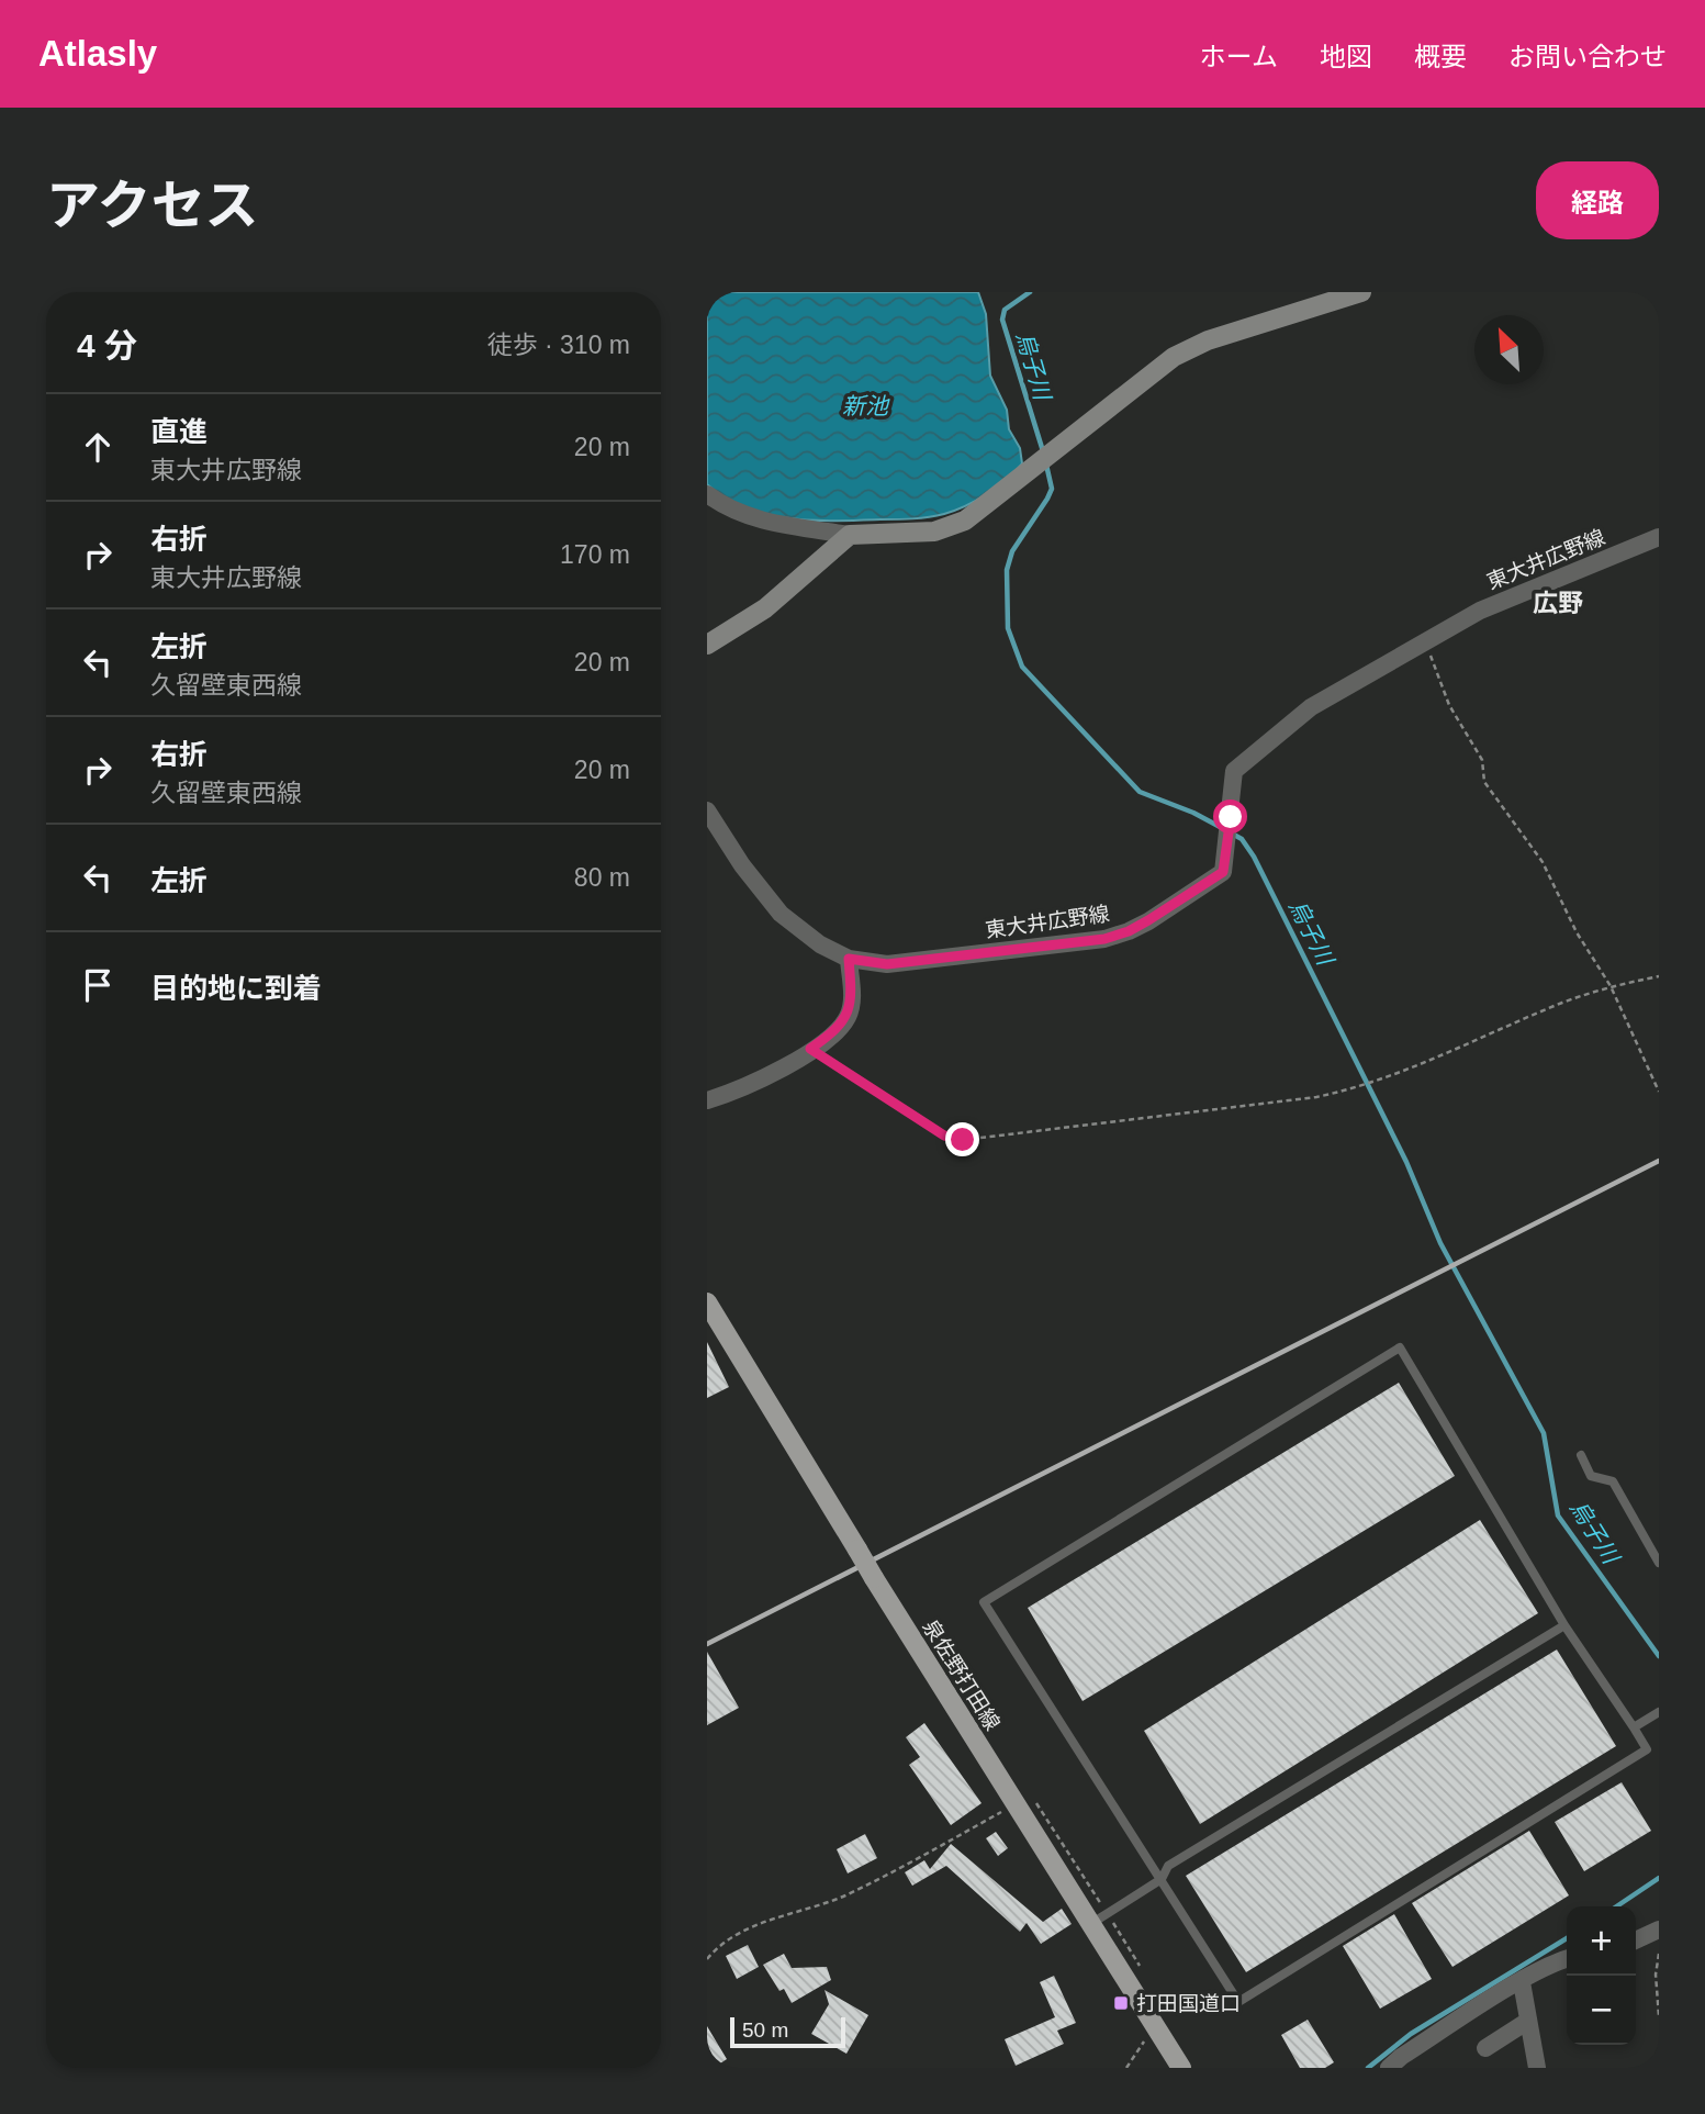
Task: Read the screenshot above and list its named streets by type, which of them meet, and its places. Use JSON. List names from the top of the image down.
{
  "streets": {
    "main road": ["泉佐野打田線"],
    "street": ["東大井広野線"]
  },
  "districts": ["広野"],
  "water": ["烏子川", "新池"],
  "places": {
    "transit": ["打田国道口"]
  },
  "scale_bar": "50 m",
  "north": "top left",
  "page": {
    "header": "Atlasly",
    "nav": [
      "ホーム",
      "地図",
      "概要",
      "お問い合わせ"
    ],
    "title": "アクセス",
    "buttons": "経路",
    "heading": ["4 分", "徒歩 · 310 m"],
    "list": [
      ["直進", "東大井広野線", "20 m"],
      ["右折", "東大井広野線", "170 m"],
      ["左折", "久留壁東西線", "20 m"],
      ["右折", "久留壁東西線", "20 m"],
      ["左折", "80 m"],
      "目的地に到着"
    ],
    "map_buttons": ["+", "−"],
    "scale": "50 m"
  }
}
